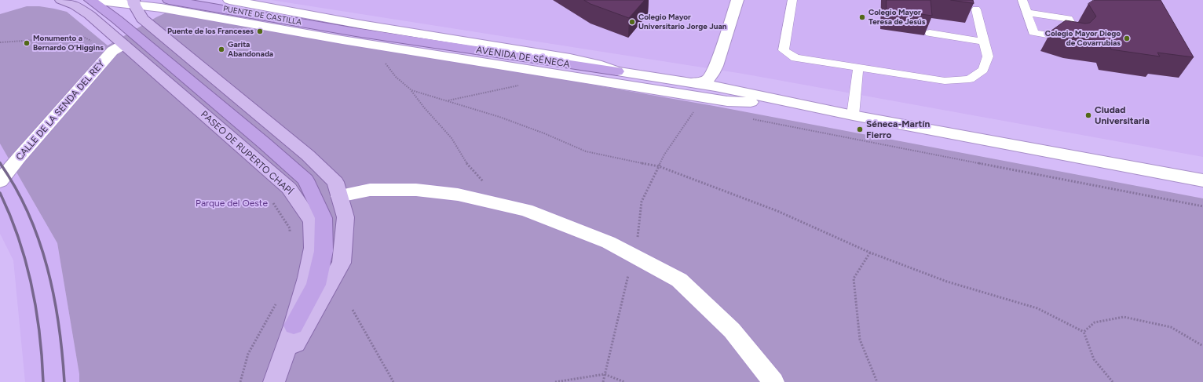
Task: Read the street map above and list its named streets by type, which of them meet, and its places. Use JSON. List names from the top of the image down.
{
  "streets": {
    "highway": ["PUENTE DE CASTILLA", "AVENIDA DE SÉNECA"],
    "main road": ["CALLE DE LA SENDA DEL REY", "PASEO DE RUPERTO CHAPÍ"]
  },
  "crossings": [
    ["PUENTE DE CASTILLA", "AVENIDA DE SÉNECA"],
    ["CALLE DE LA SENDA DEL REY", "PASEO DE RUPERTO CHAPÍ"]
  ],
  "parks": ["Parque del Oeste"],
  "places": [
    "Colegio Mayor Teresa de Jesús",
    "Colegio Mayor Universitario Jorge Juan",
    "Puente de los Franceses",
    "Colegio Mayor Diego de Covarrubias",
    "Monumento a Bernardo O'Higgins",
    "Garita Abandonada",
    "Ciudad Universitaria",
    "Séneca-Martín Fierro"
  ]
}
